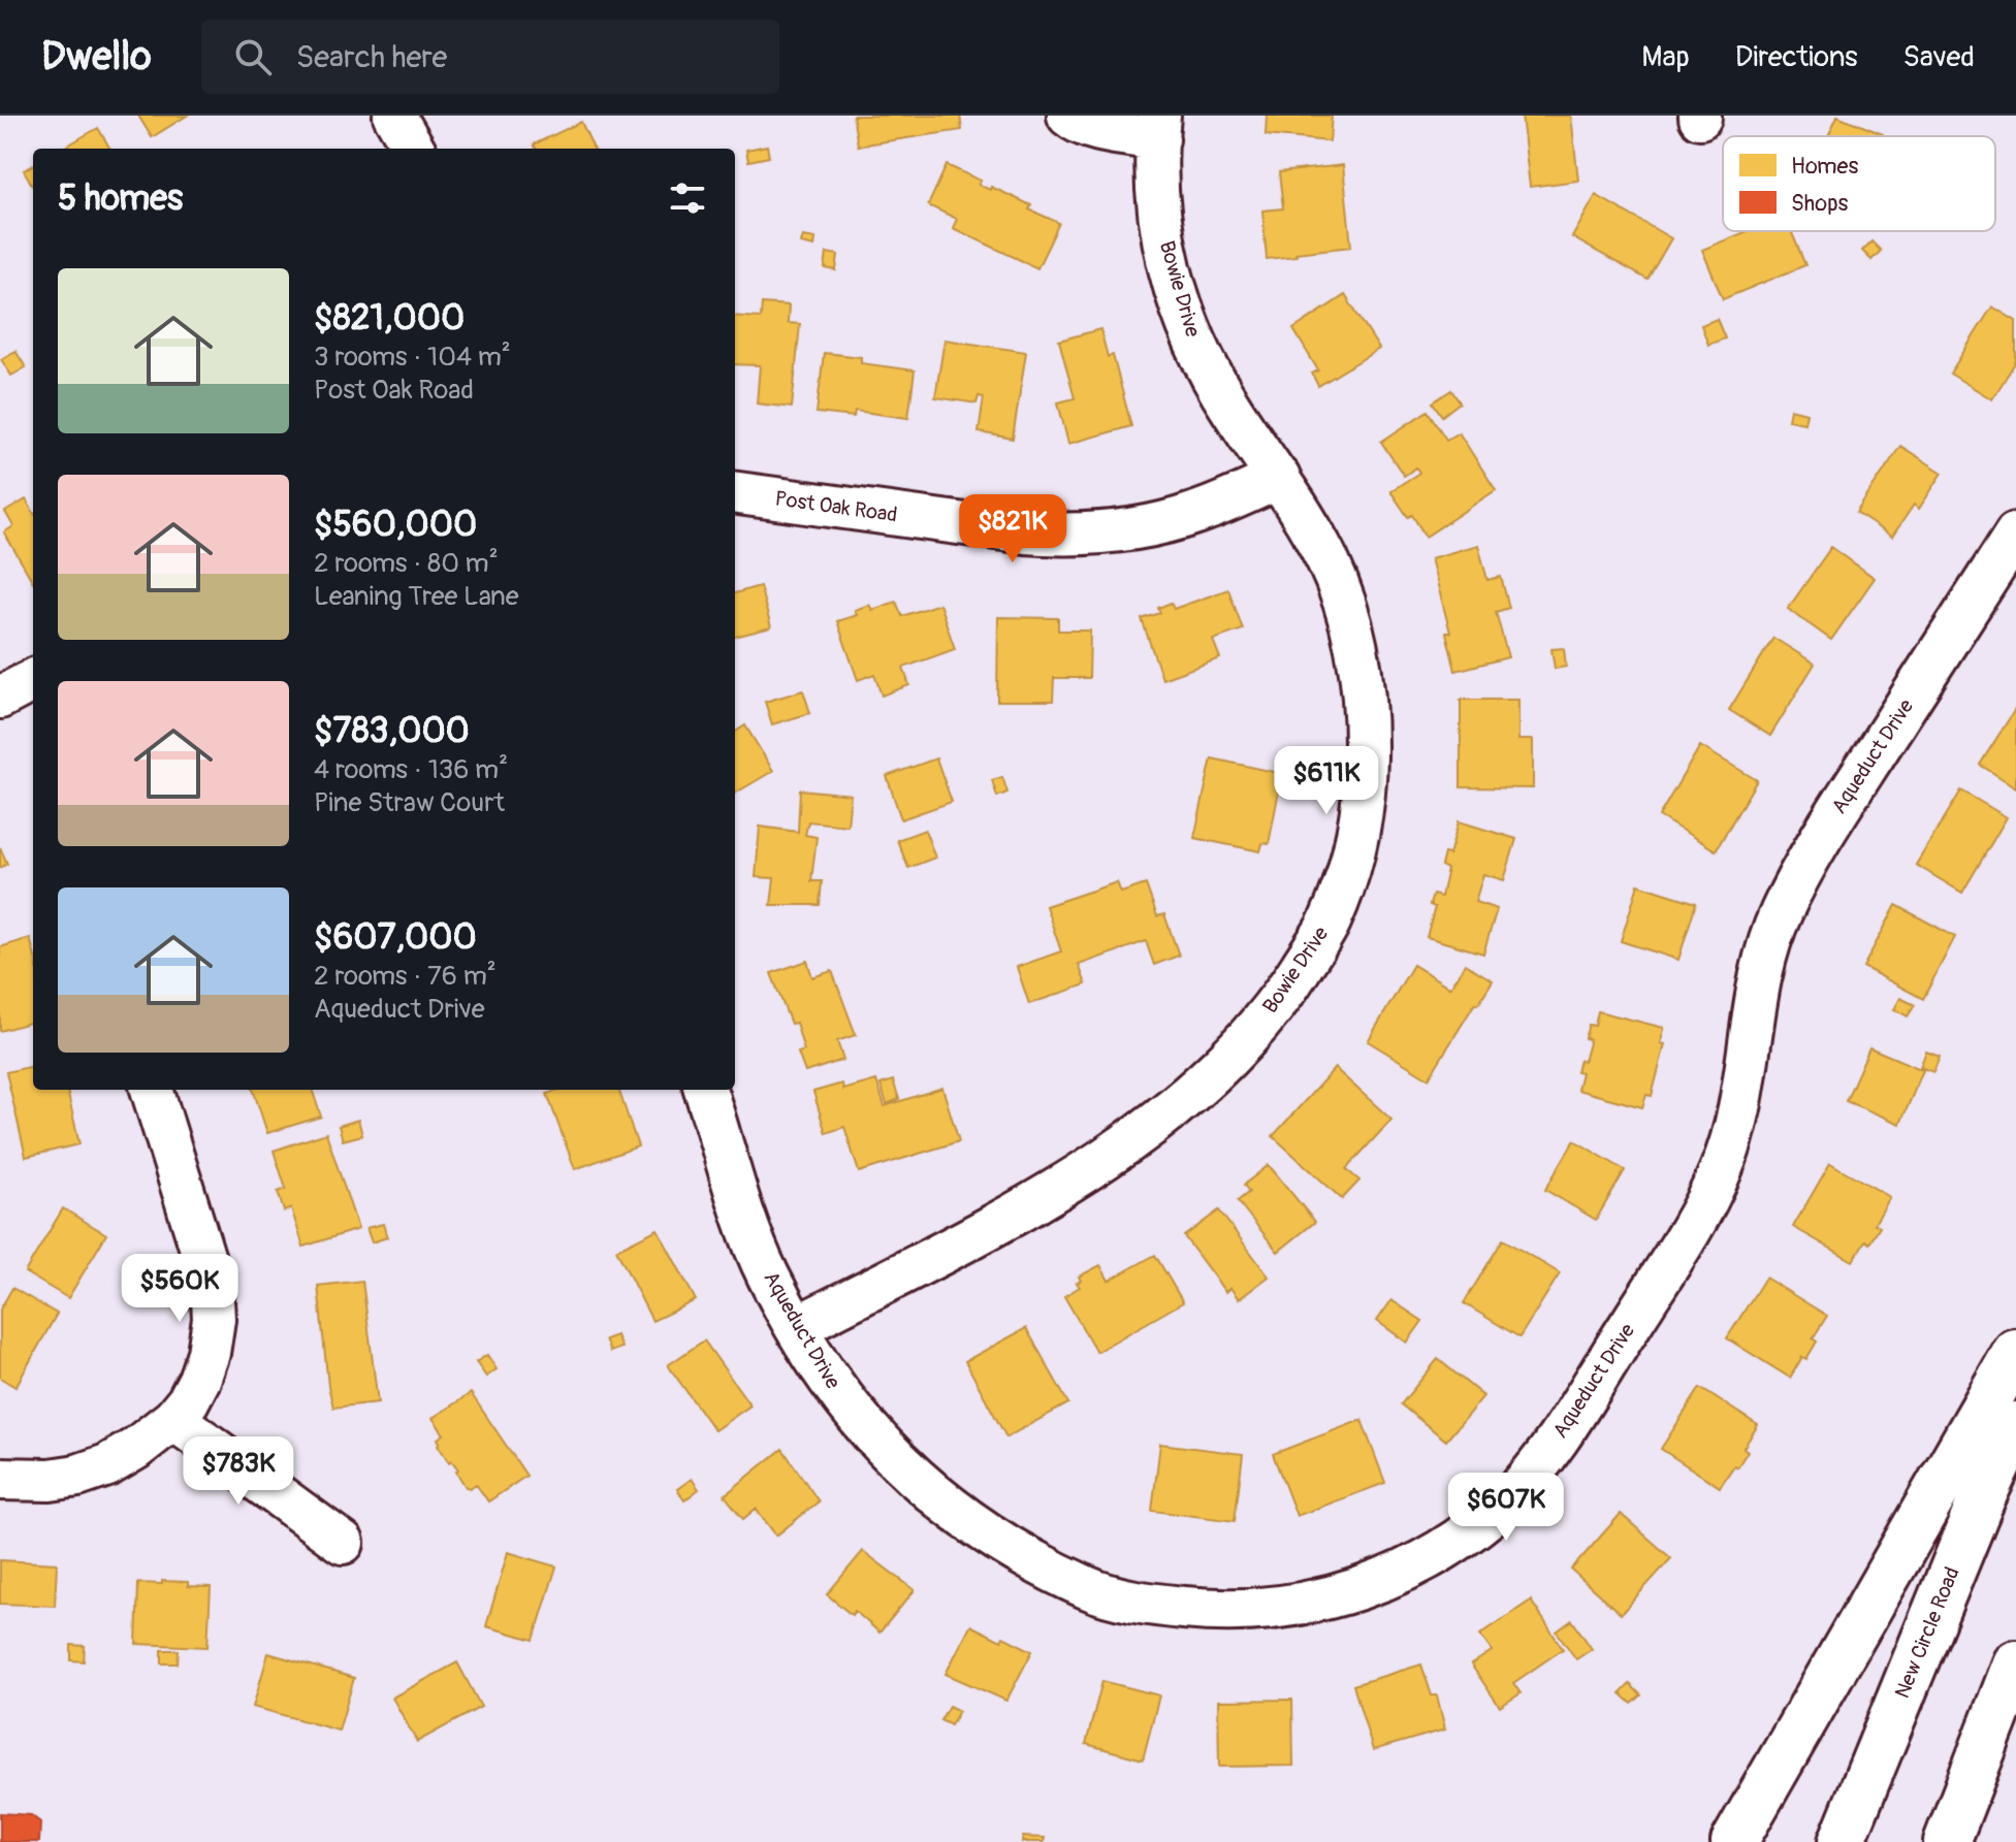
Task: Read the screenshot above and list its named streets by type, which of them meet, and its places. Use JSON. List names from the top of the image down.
{
  "streets": {
    "highway": ["New Circle Road"],
    "street": ["Bowie Drive", "Post Oak Road", "Aqueduct Drive"]
  },
  "crossings": [
    ["Bowie Drive", "Post Oak Road"],
    ["Bowie Drive", "Aqueduct Drive"]
  ],
  "legend": ["Homes", "Shops"],
  "page": {
    "header": "Dwello",
    "search": "Search here",
    "nav": ["Map", "Directions", "Saved"],
    "heading": "5 homes",
    "list": [
      {
        "name": "$821,000",
        "note": "3 rooms · 104 m² · Post Oak Road"
      },
      {
        "name": "$560,000",
        "note": "2 rooms · 80 m² · Leaning Tree Lane"
      },
      {
        "name": "$783,000",
        "note": "4 rooms · 136 m² · Pine Straw Court"
      },
      {
        "name": "$607,000",
        "note": "2 rooms · 76 m² · Aqueduct Drive"
      }
    ],
    "price": [
      "$821K",
      "$611K",
      "$560K",
      "$783K",
      "$607K"
    ]
  }
}
